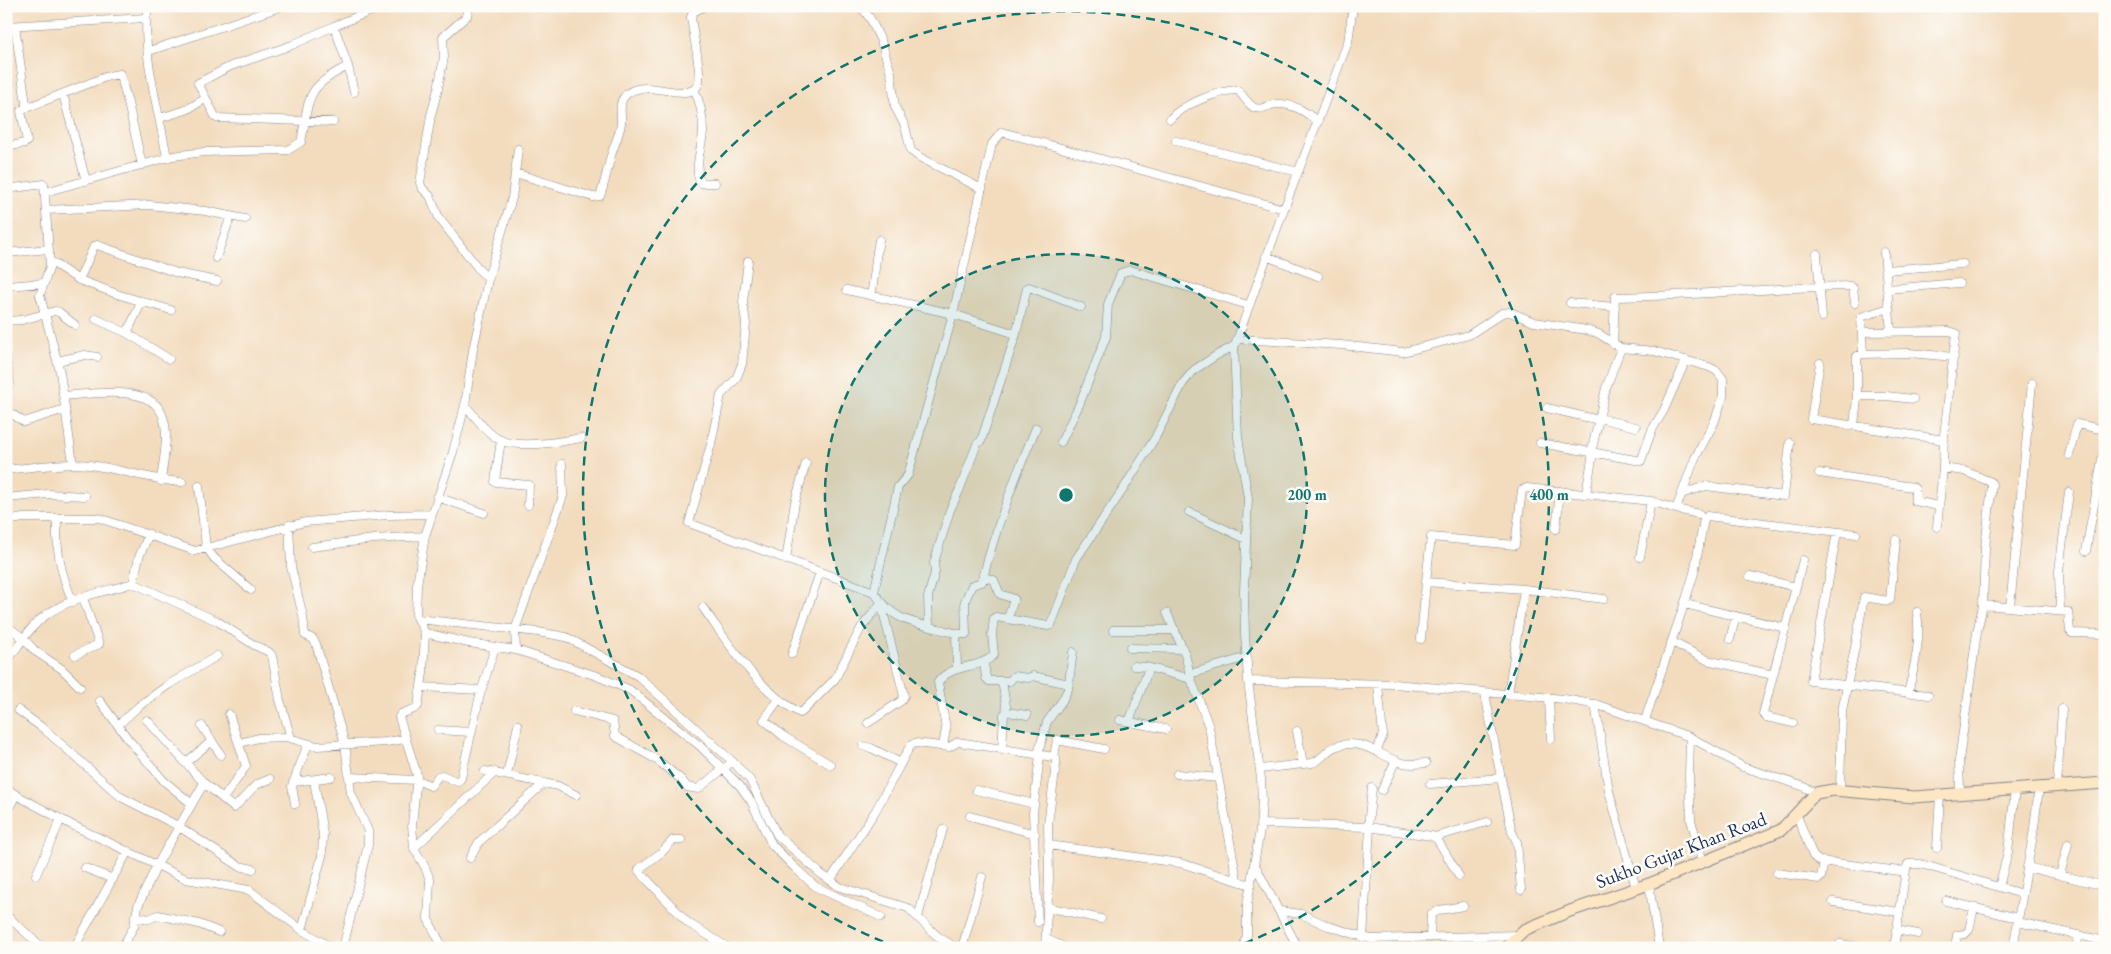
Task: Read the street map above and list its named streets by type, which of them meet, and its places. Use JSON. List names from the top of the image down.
{
  "streets": {
    "main road": ["Sukho Gujar Khan Road"]
  },
  "rings": ["200 m", "400 m"]
}
